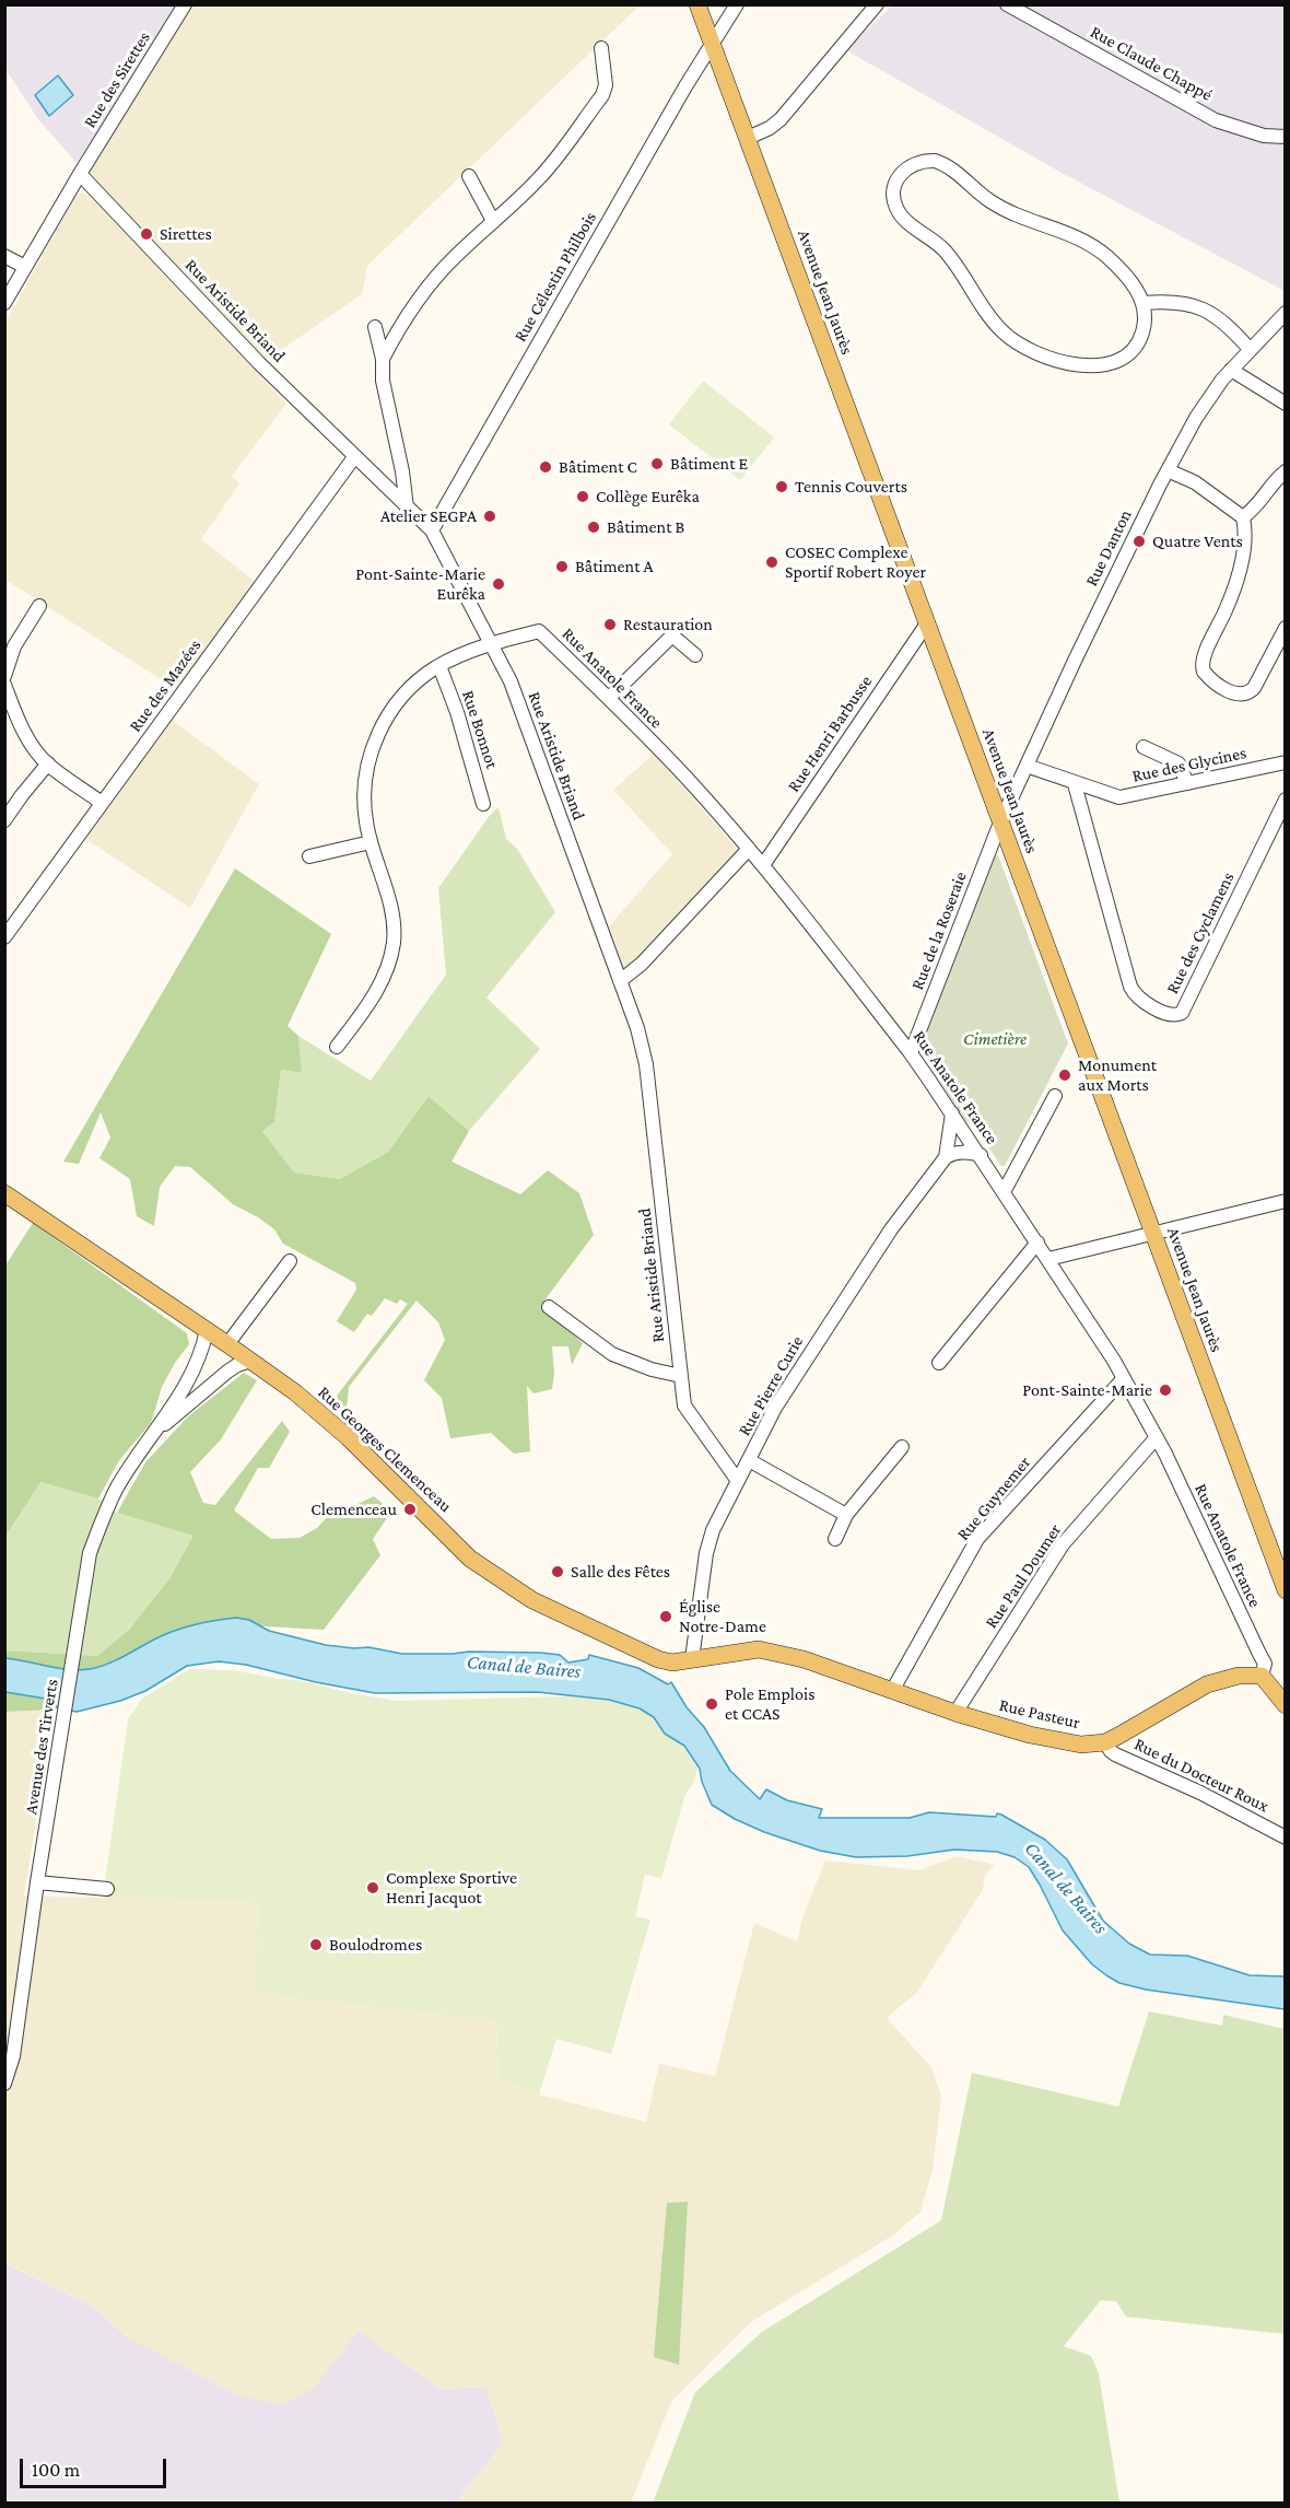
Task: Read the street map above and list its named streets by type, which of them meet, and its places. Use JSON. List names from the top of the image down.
{
  "streets": {
    "main road": ["Avenue Jean Jaurès", "Rue Georges Clemenceau", "Rue Pasteur"],
    "street": [
      "Rue Claude Chappé",
      "Rue des Sirettes",
      "Rue Célestin Philbois",
      "Rue Aristide Briand",
      "Rue Danton",
      "Rue Anatole France",
      "Rue des Mazées",
      "Rue Bonnot",
      "Rue Henri Barbusse",
      "Rue des Glycines",
      "Rue de la Roseraie",
      "Rue des Cyclamens",
      "Rue Pierre Curie",
      "Rue Guynemer",
      "Rue Paul Doumer",
      "Avenue des Tirverts",
      "Rue du Docteur Roux"
    ]
  },
  "crossings": [
    ["Rue des Sirettes", "Rue Aristide Briand"],
    ["Rue Célestin Philbois", "Avenue Jean Jaurès"],
    ["Rue Célestin Philbois", "Rue Aristide Briand"],
    ["Avenue Jean Jaurès", "Rue Danton"],
    ["Avenue Jean Jaurès", "Rue Henri Barbusse"],
    ["Avenue Jean Jaurès", "Rue de la Roseraie"],
    ["Rue Aristide Briand", "Rue Anatole France"],
    ["Rue Aristide Briand", "Rue des Mazées"],
    ["Rue Aristide Briand", "Rue Pierre Curie"],
    ["Rue Danton", "Rue des Glycines"],
    ["Rue Danton", "Rue de la Roseraie"],
    ["Rue Anatole France", "Rue Henri Barbusse"],
    ["Rue Anatole France", "Rue de la Roseraie"],
    ["Rue Anatole France", "Rue Pierre Curie"],
    ["Rue Anatole France", "Rue Guynemer"],
    ["Rue Anatole France", "Rue Paul Doumer"],
    ["Rue Anatole France", "Rue Pasteur"],
    ["Rue des Glycines", "Rue des Cyclamens"],
    ["Rue Pierre Curie", "Rue Pasteur"],
    ["Rue Georges Clemenceau", "Rue Pasteur"],
    ["Rue Georges Clemenceau", "Avenue des Tirverts"],
    ["Rue Guynemer", "Rue Pasteur"],
    ["Rue Paul Doumer", "Rue Pasteur"],
    ["Rue Pasteur", "Rue du Docteur Roux"]
  ],
  "water": ["Canal de Baires"],
  "parks": ["Cimetière"],
  "places": [
    "Sirettes",
    "Bâtiment E",
    "Bâtiment C",
    "Tennis Couverts",
    "Collège Eurêka",
    "Atelier SEGPA",
    "Bâtiment B",
    "Quatre Vents",
    "COSEC Complexe Sportif Robert Royer",
    "Bâtiment A",
    "Pont-Sainte-Marie Eurêka",
    "Restauration",
    "Monument aux Morts",
    "Pont-Sainte-Marie",
    "Clemenceau",
    "Salle des Fêtes",
    "Église Notre-Dame",
    "Pole Emplois et CCAS",
    "Complexe Sportive Henri Jacquot",
    "Boulodromes"
  ],
  "scale_bar": "100 m"
}
